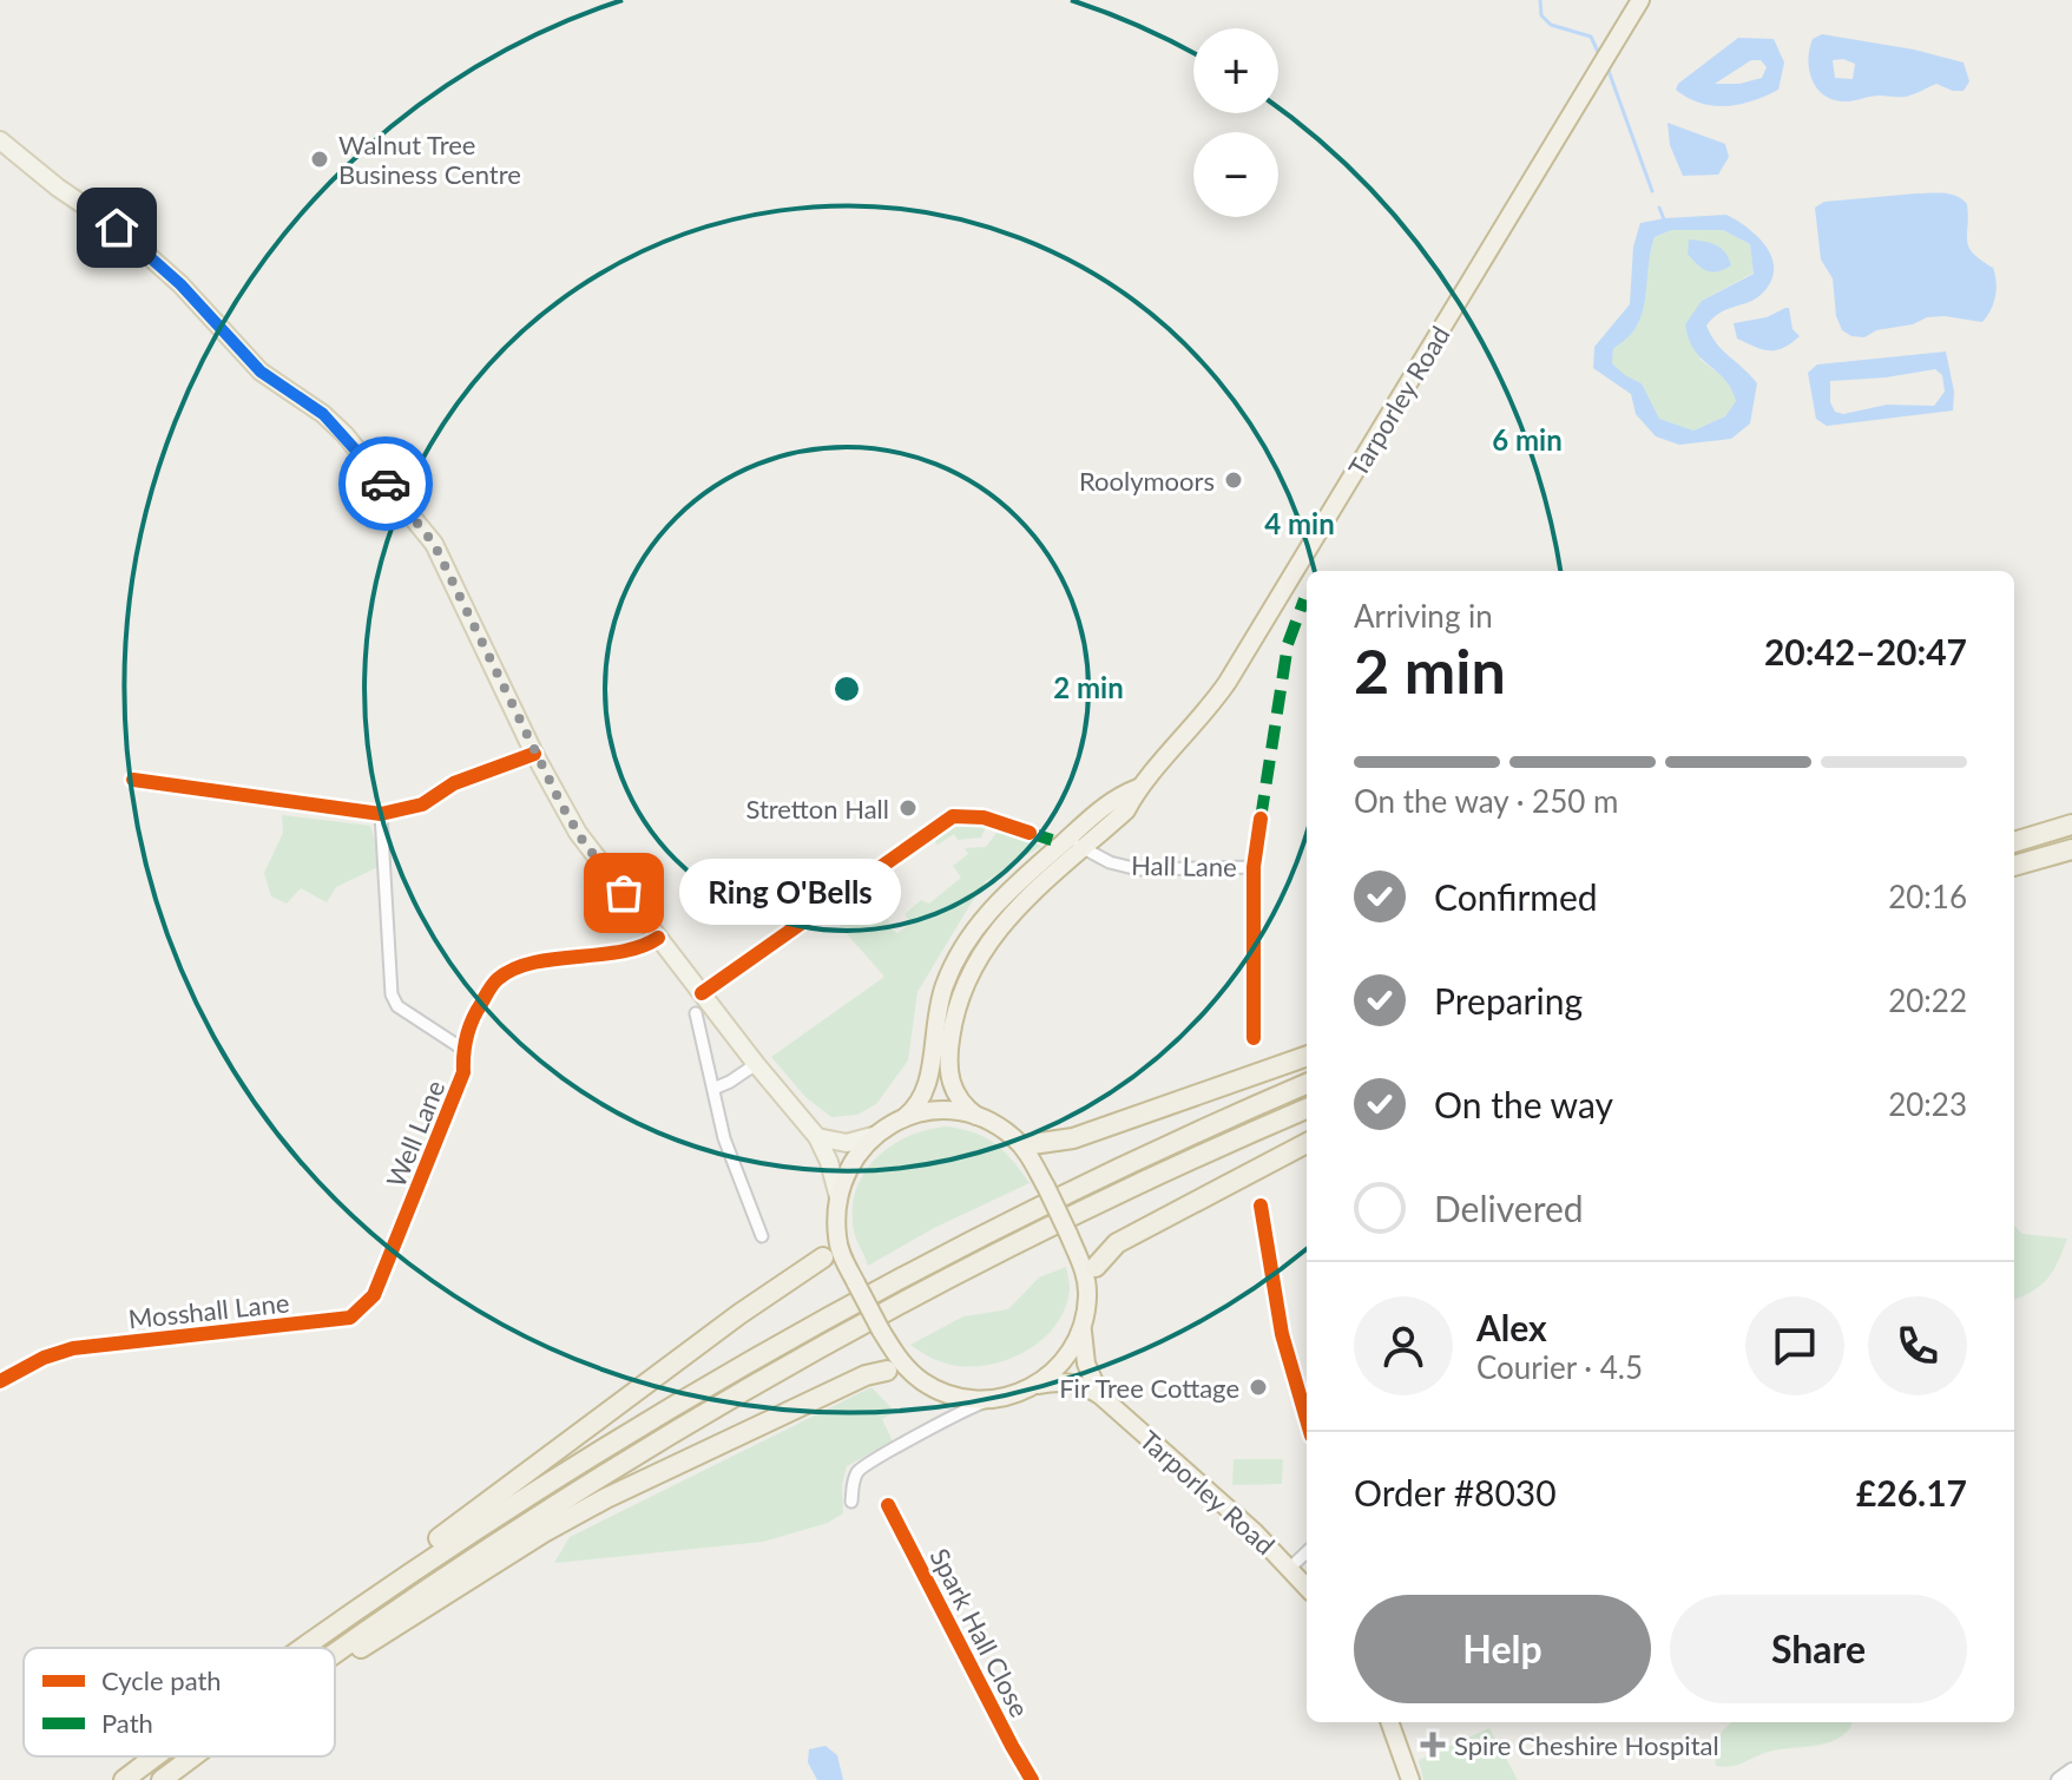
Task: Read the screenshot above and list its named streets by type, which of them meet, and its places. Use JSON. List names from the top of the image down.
{
  "streets": {
    "highway": ["Tarporley Road"],
    "street": [
      "Hall Lane",
      "Well Lane",
      "Mosshall Lane",
      "Spark Hall Close"
    ]
  },
  "crossings": [
    ["Tarporley Road", "Hall Lane"],
    ["Well Lane", "Mosshall Lane"]
  ],
  "places": {
    "other": [
      "Walnut Tree Business Centre",
      "Roolymoors",
      "Stretton Hall",
      "Ring O'Bells",
      "Fir Tree Cottage"
    ],
    "health": ["Spire Cheshire Hospital"]
  },
  "legend": ["Cycle path", "Path"],
  "page": {
    "map_buttons": ["+", "−"],
    "heading": ["2 min", "Arriving in", "20:42–20:47"],
    "panel": [
      "Alex",
      "Courier · 4.5",
      "Order #8030",
      "£26.17"
    ],
    "bar": "On the way · 250 m",
    "list": [
      ["Confirmed", "20:16"],
      ["Preparing", "20:22"],
      ["On the way", "20:23"],
      "Delivered"
    ],
    "bubble": "Ring O'Bells",
    "buttons": ["Help", "Share"]
  },
  "rings": ["6 min", "4 min", "2 min"]
}
